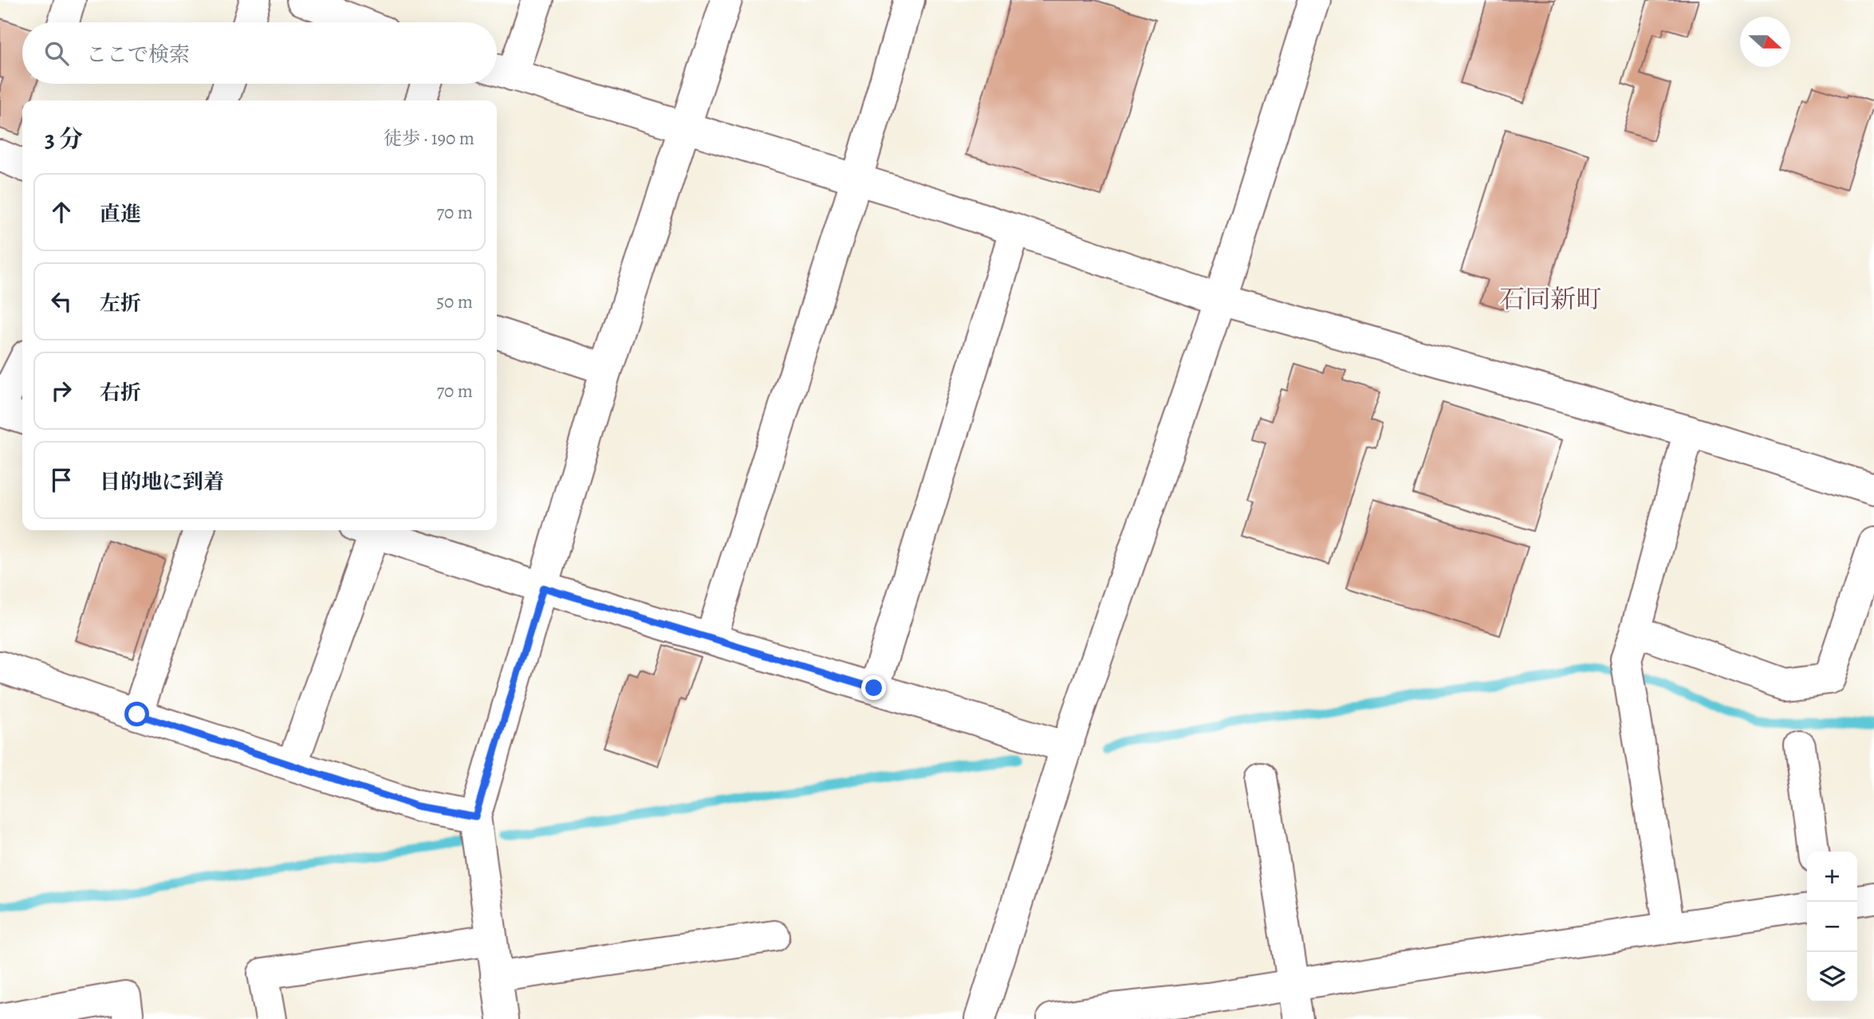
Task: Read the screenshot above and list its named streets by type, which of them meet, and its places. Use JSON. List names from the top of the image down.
{
  "districts": ["石同新町"],
  "north": "right",
  "page": {
    "search": "ここで検索",
    "heading": ["3 分", "徒歩 · 190 m"],
    "list": [
      ["直進", "70 m"],
      ["左折", "50 m"],
      ["右折", "70 m"],
      "目的地に到着"
    ],
    "map_buttons": ["+", "−"]
  }
}
